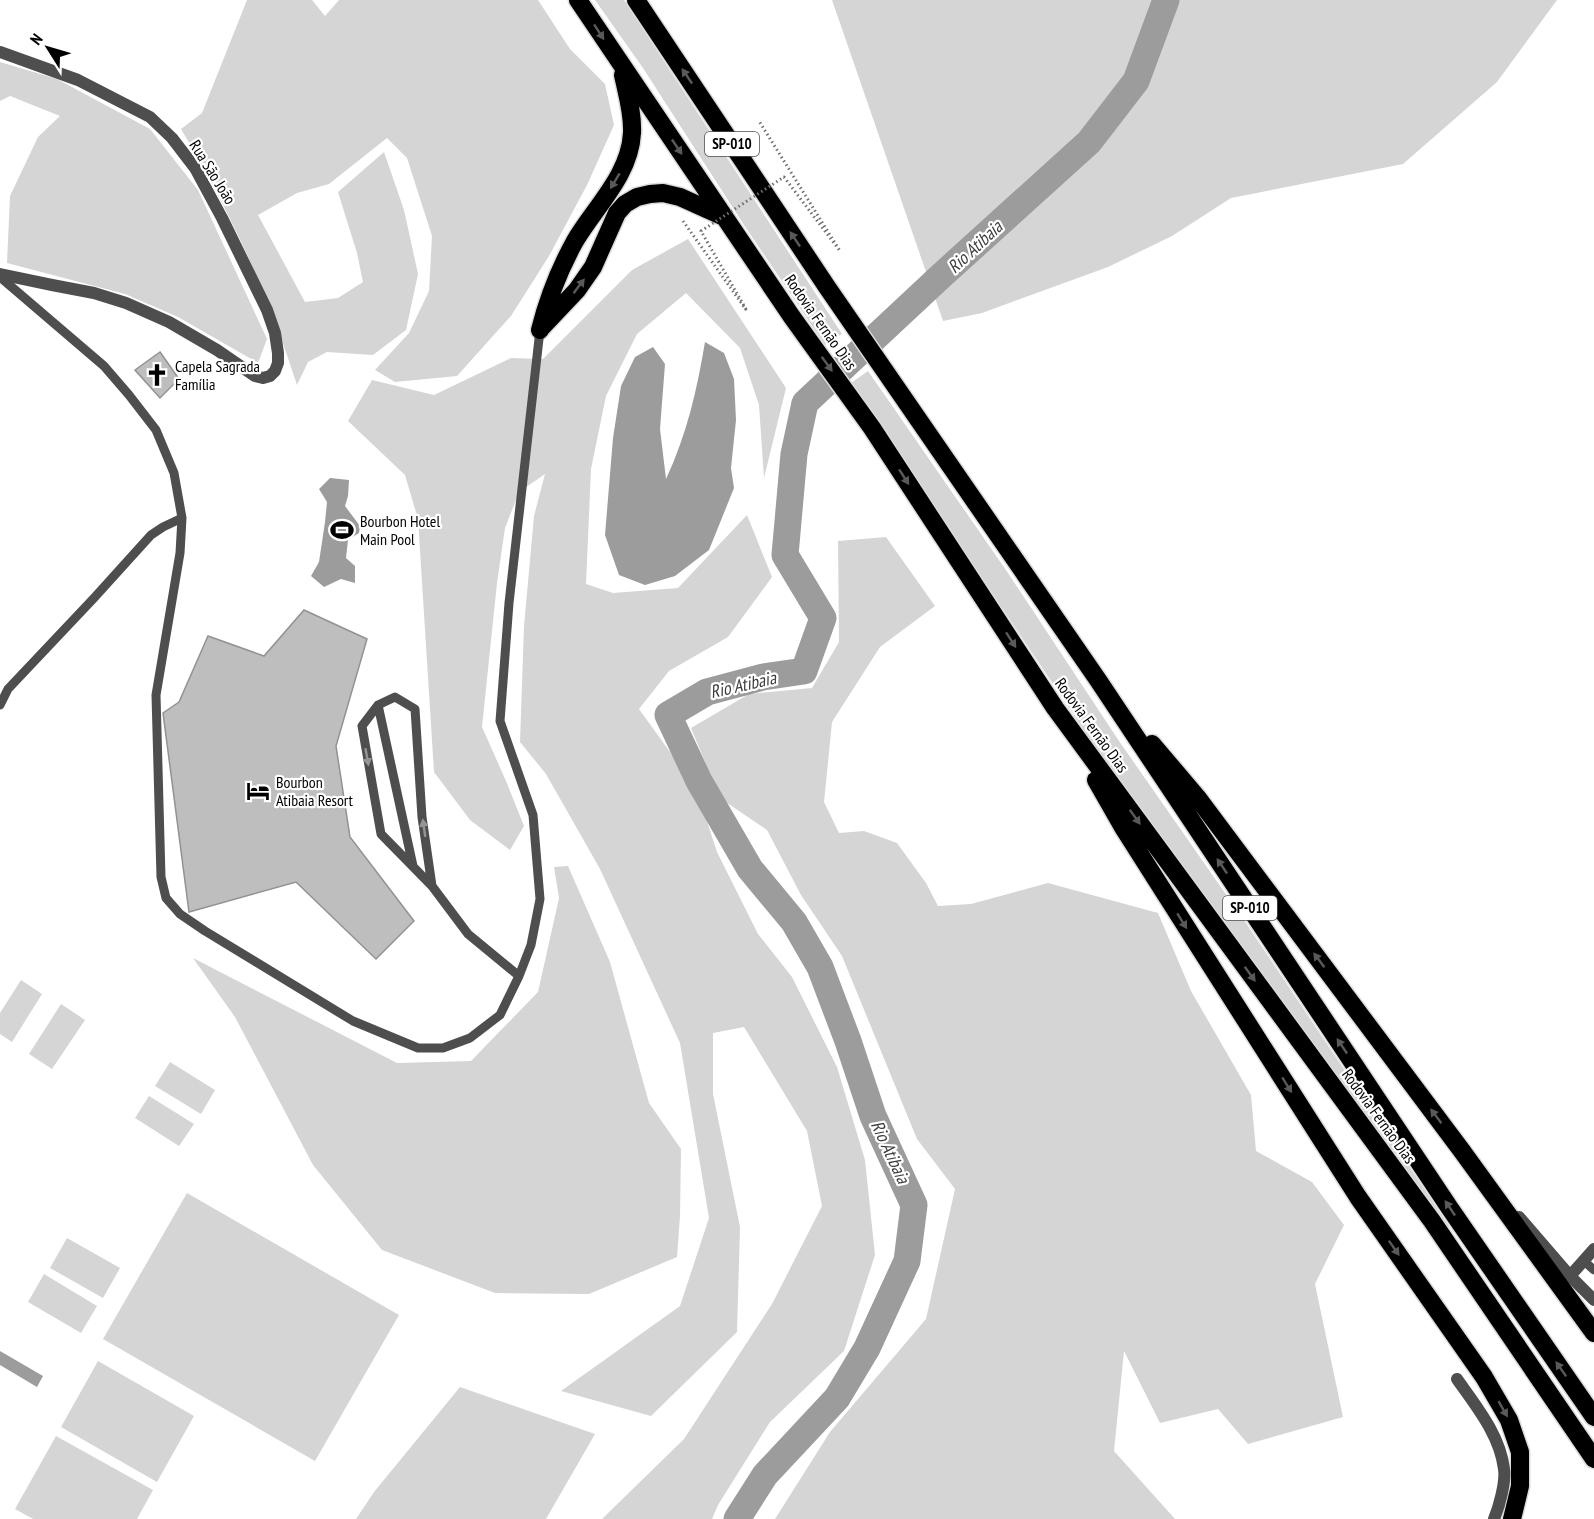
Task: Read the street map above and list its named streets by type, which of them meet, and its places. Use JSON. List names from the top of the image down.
{
  "streets": {
    "highway": ["SP-010", "Rodovia Fernão Dias"],
    "street": ["Rua São João"]
  },
  "water": ["Rio Atibaia"],
  "places": {
    "church": ["Capela Sagrada Família"],
    "sports": ["Bourbon Hotel Main Pool"],
    "hotel": ["Bourbon Atibaia Resort"]
  },
  "north": "top left"
}
